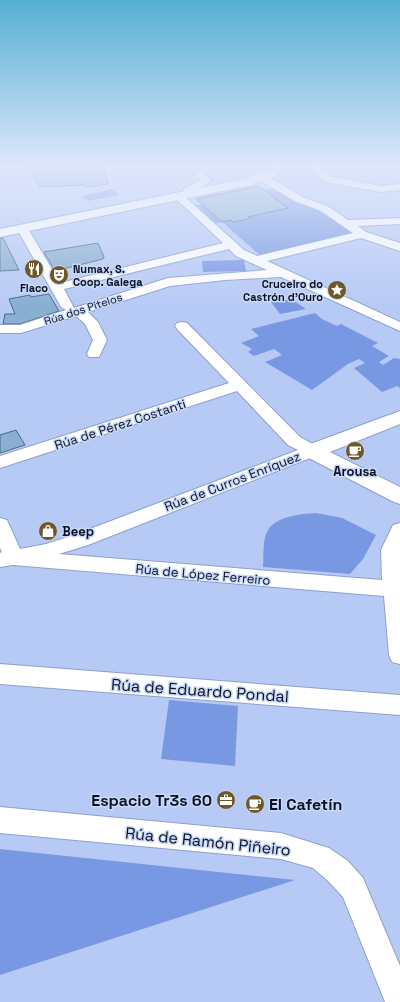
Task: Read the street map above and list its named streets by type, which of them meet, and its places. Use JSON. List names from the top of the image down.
{
  "streets": {
    "street": [
      "Rúa dos Pitelos",
      "Rúa de Pérez Costanti",
      "Rúa de Curros Enríquez",
      "Rúa de López Ferreiro",
      "Rúa de Eduardo Pondal",
      "Rúa de Ramón Piñeiro"
    ]
  },
  "crossings": [
    ["Rúa de Curros Enríquez", "Rúa de López Ferreiro"]
  ],
  "places": {
    "restaurant": ["Flaco"],
    "theatre": ["Numax, S. Coop. Galega"],
    "place": ["Cruceiro do Castrón d'Ouro"],
    "cafe": ["Arousa", "El Cafetín"],
    "shop": ["Beep"],
    "office": ["Espacio Tr3s 60"]
  }
}
